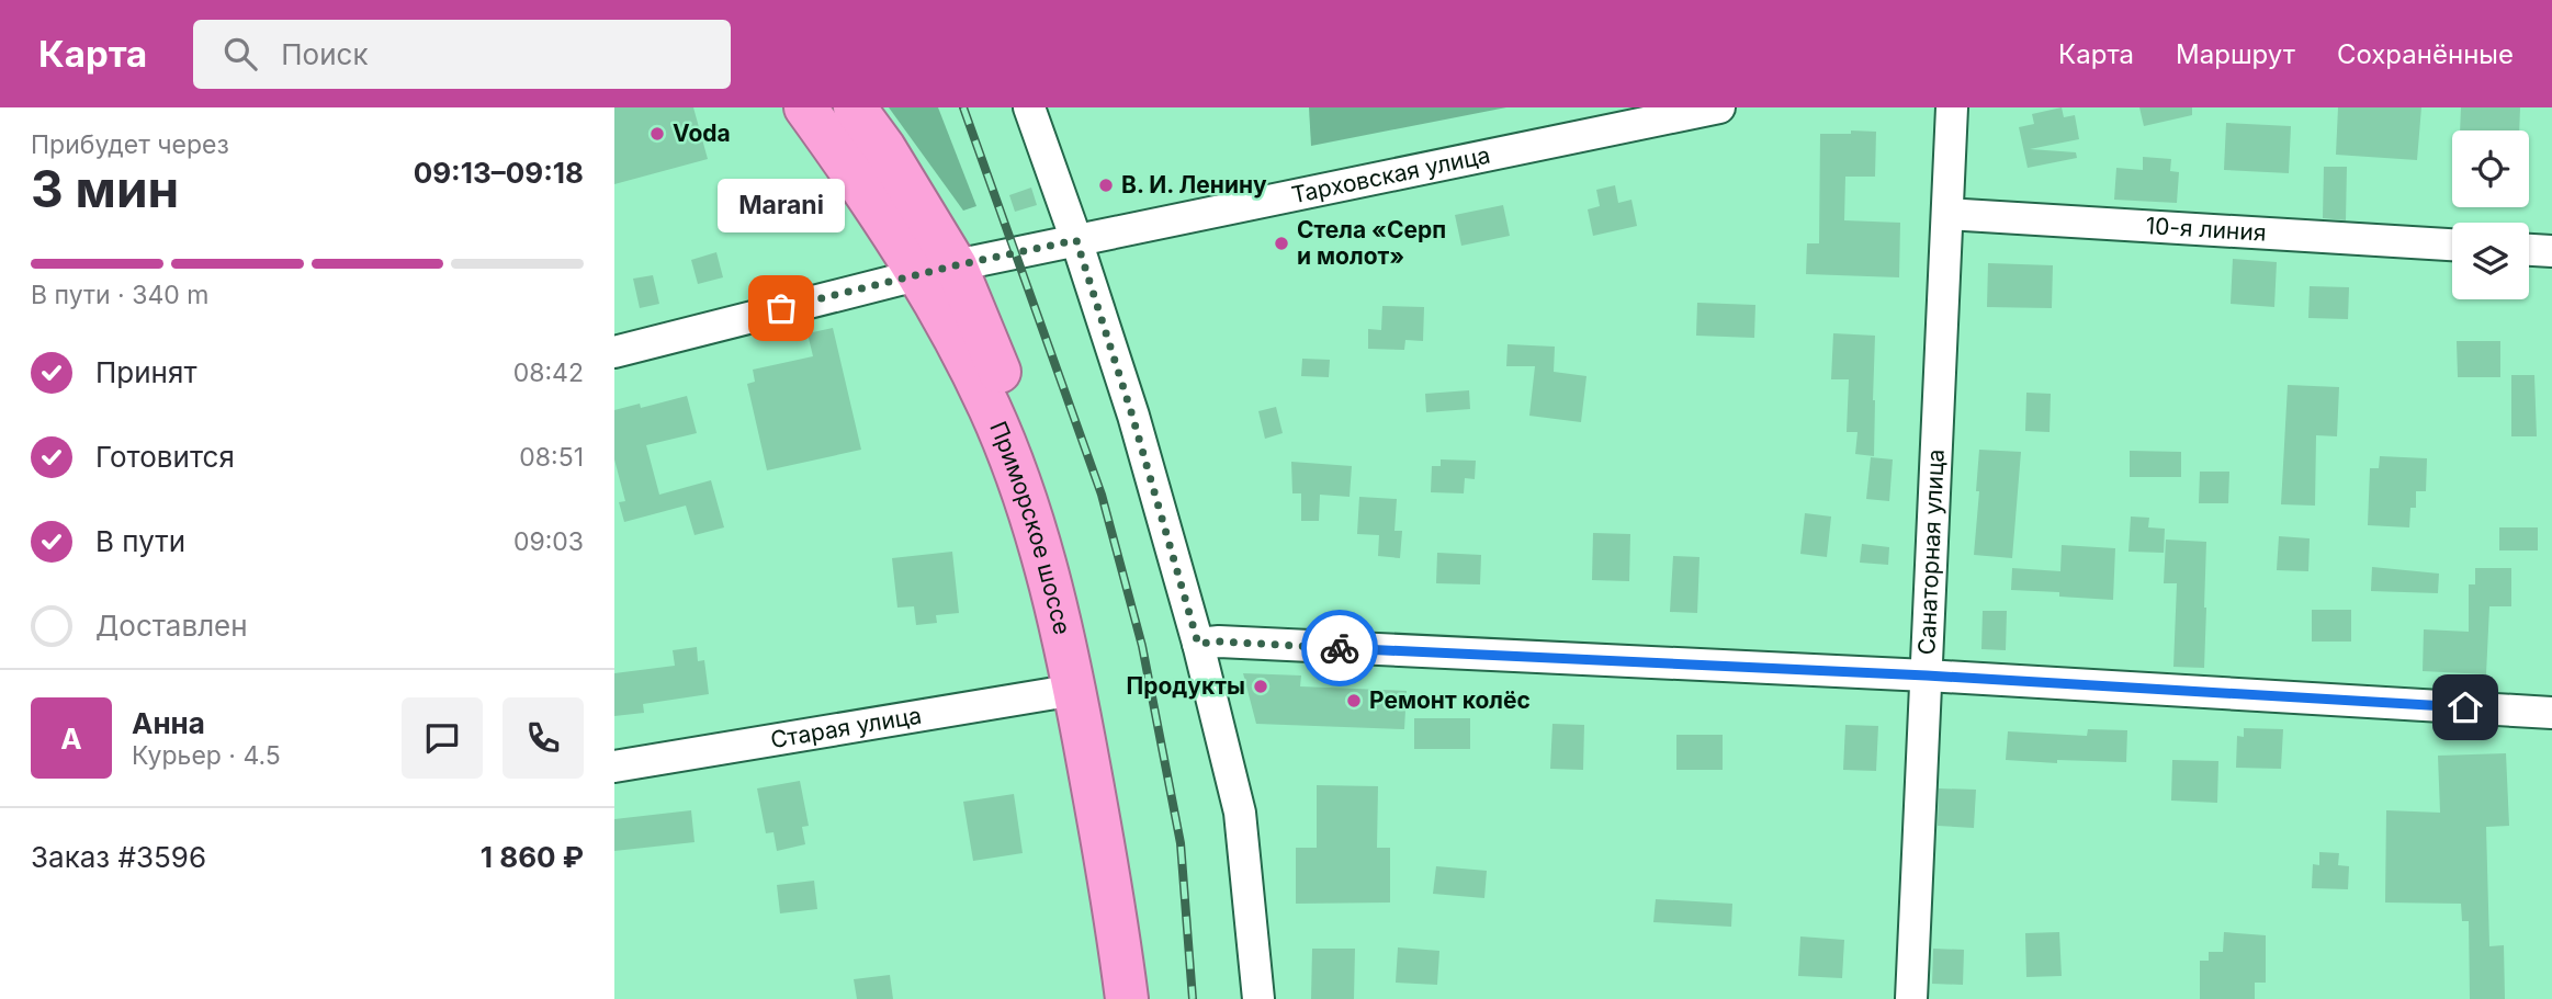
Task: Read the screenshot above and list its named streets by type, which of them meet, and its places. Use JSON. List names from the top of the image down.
{
  "streets": {
    "highway": ["Приморское шоссе"],
    "street": [
      "Тарховская улица",
      "10-я линия",
      "Санаторная улица",
      "Старая улица"
    ]
  },
  "crossings": [
    ["Тарховская улица", "Приморское шоссе"],
    ["10-я линия", "Санаторная улица"],
    ["Приморское шоссе", "Старая улица"]
  ],
  "places": [
    "Voda",
    "В. И. Ленину",
    "Стела «Серп и молот»",
    "Marani",
    "Продукты",
    "Ремонт колёс"
  ],
  "page": {
    "header": "Карта",
    "search": "Поиск",
    "nav": ["Карта", "Маршрут", "Сохранённые"],
    "heading": ["3 мин", "Прибудет через", "09:13–09:18"],
    "panel": [
      "Анна",
      "Курьер · 4.5",
      "Заказ #3596",
      "1 860 ₽"
    ],
    "bubble": "Marani",
    "bar": "В пути · 340 m",
    "list": [
      ["Принят", "08:42"],
      ["Готовится", "08:51"],
      ["В пути", "09:03"],
      "Доставлен"
    ],
    "round": "А"
  }
}
